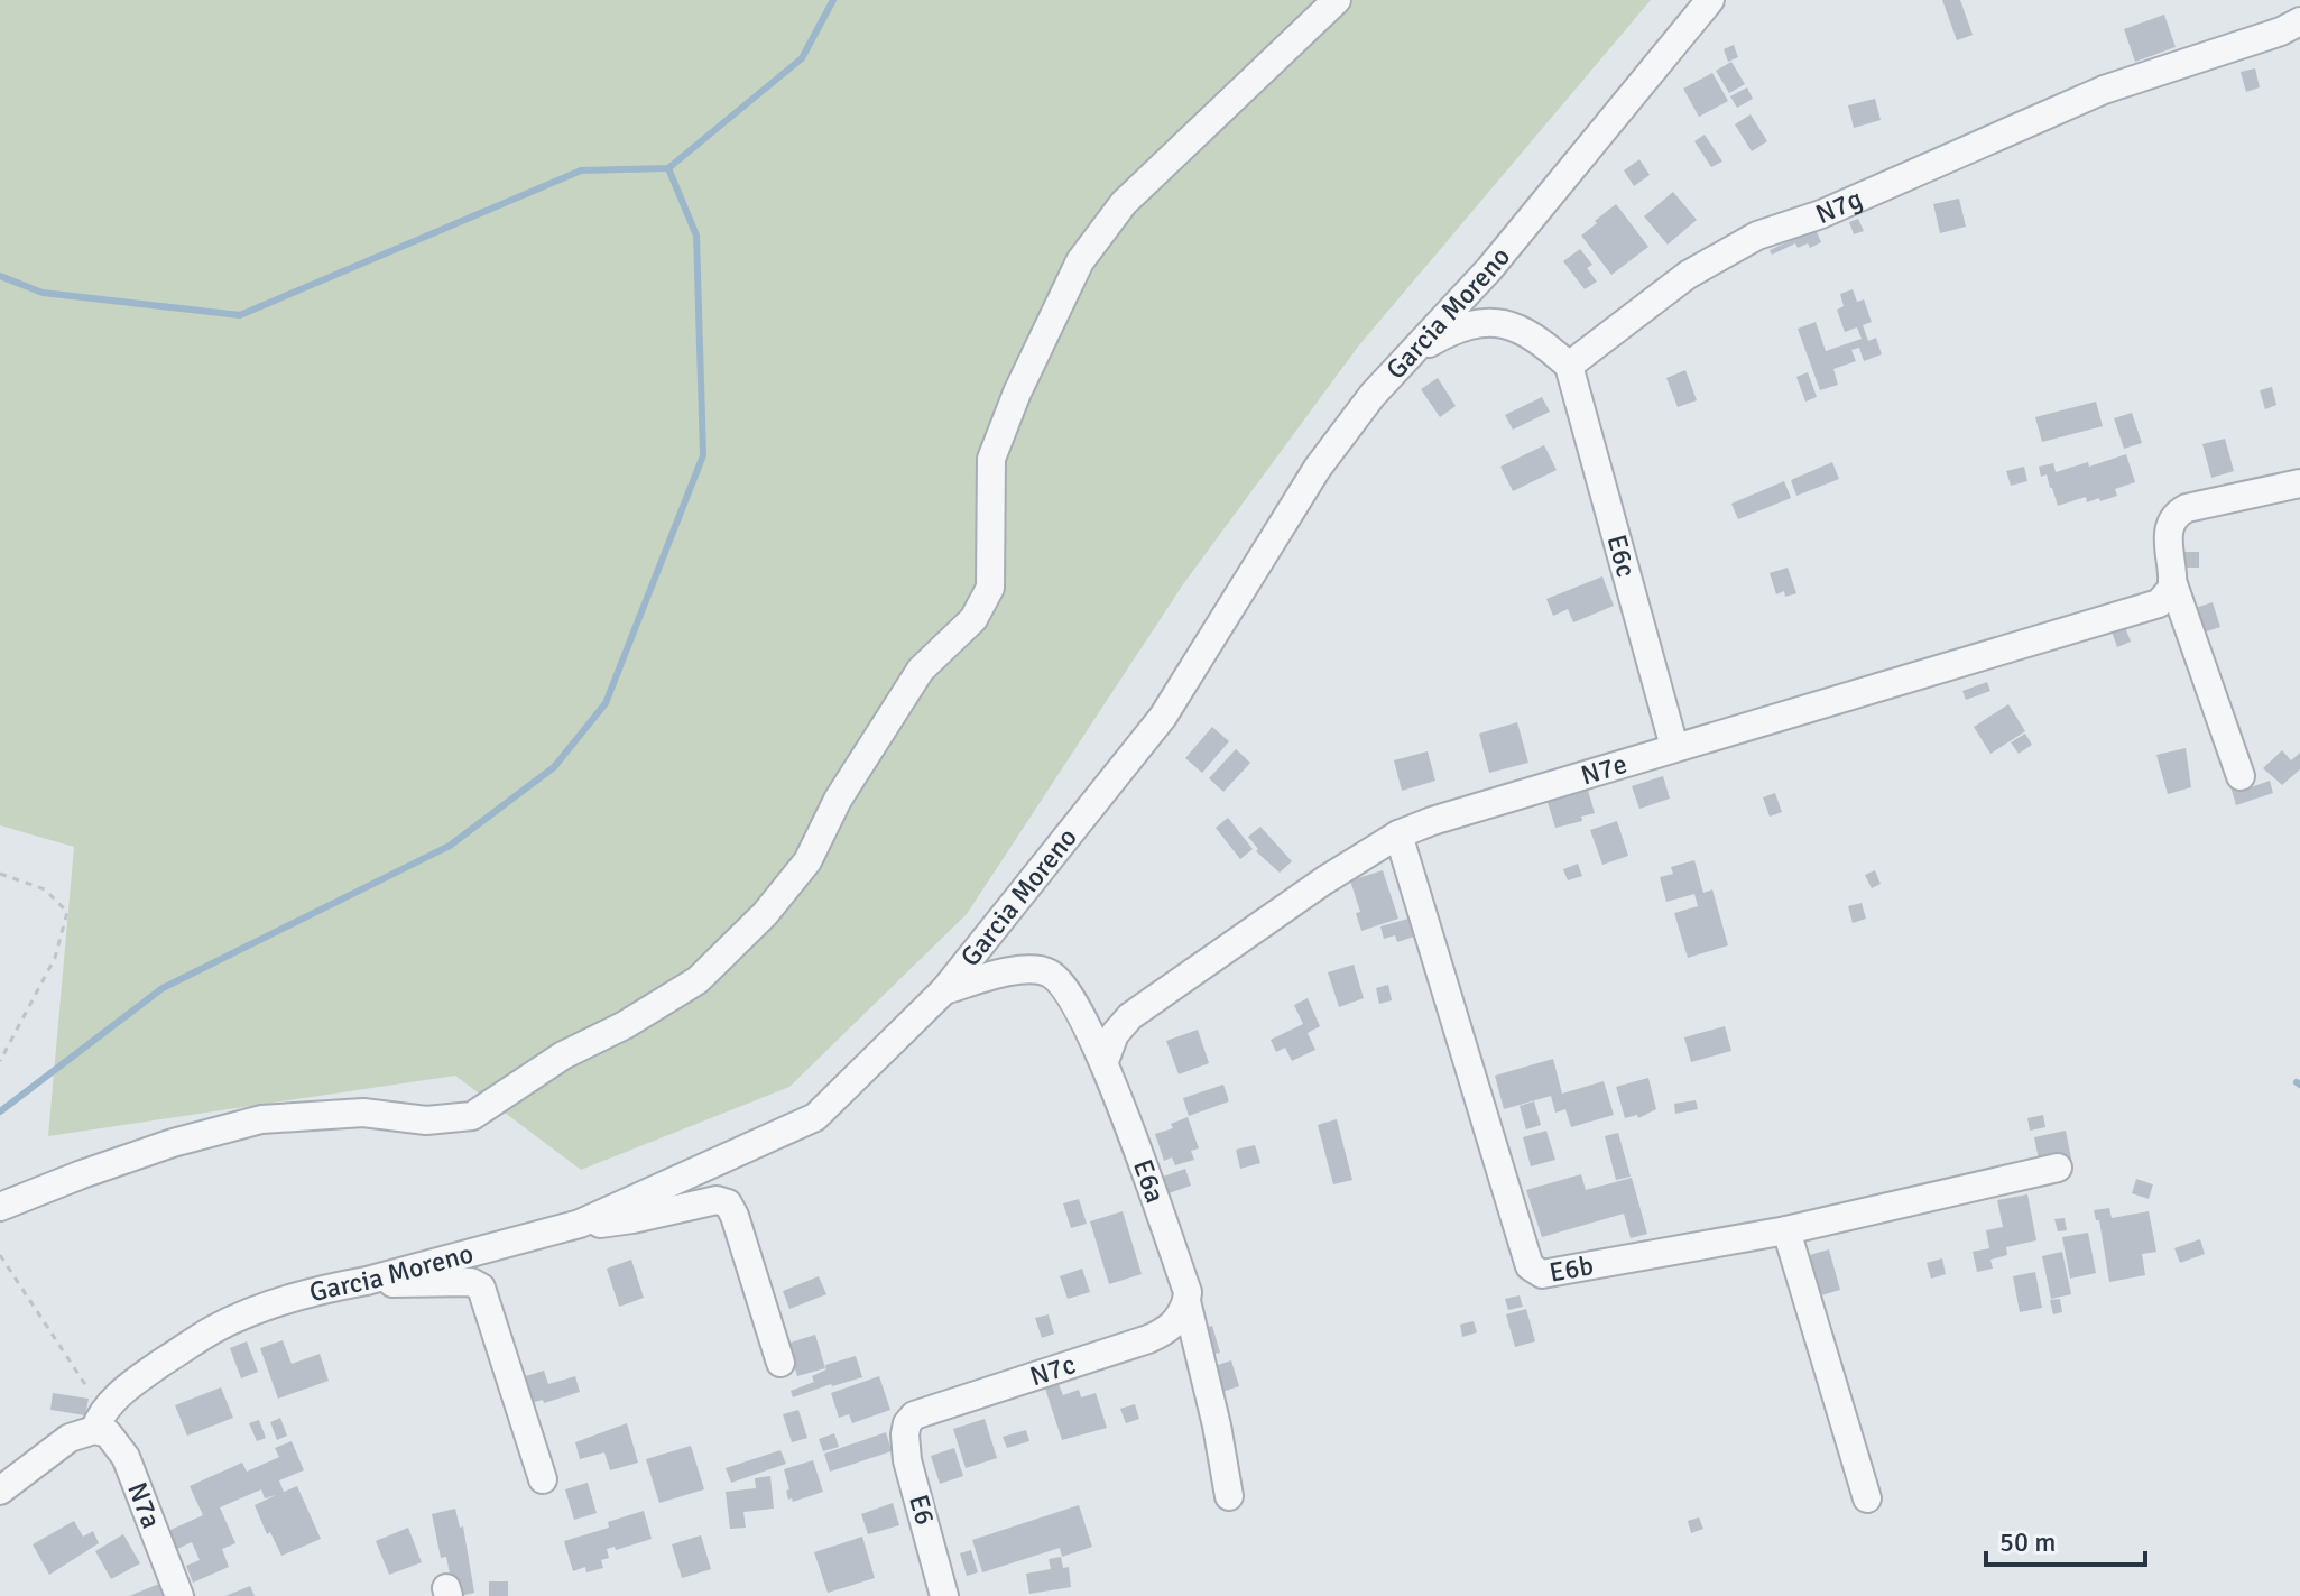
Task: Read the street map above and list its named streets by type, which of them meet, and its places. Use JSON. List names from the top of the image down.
{
  "streets": {
    "street": [
      "N7g",
      "Garcia Moreno",
      "E6c",
      "N7e",
      "E6a",
      "E6b",
      "N7c",
      "N7a",
      "E6"
    ]
  },
  "crossings": [
    ["N7g", "E6c"],
    ["Garcia Moreno", "N7a"],
    ["E6c", "N7e"],
    ["N7e", "E6a"],
    ["N7e", "E6b"],
    ["E6a", "N7c"],
    ["N7c", "E6"]
  ],
  "scale_bar": "50 m"
}
